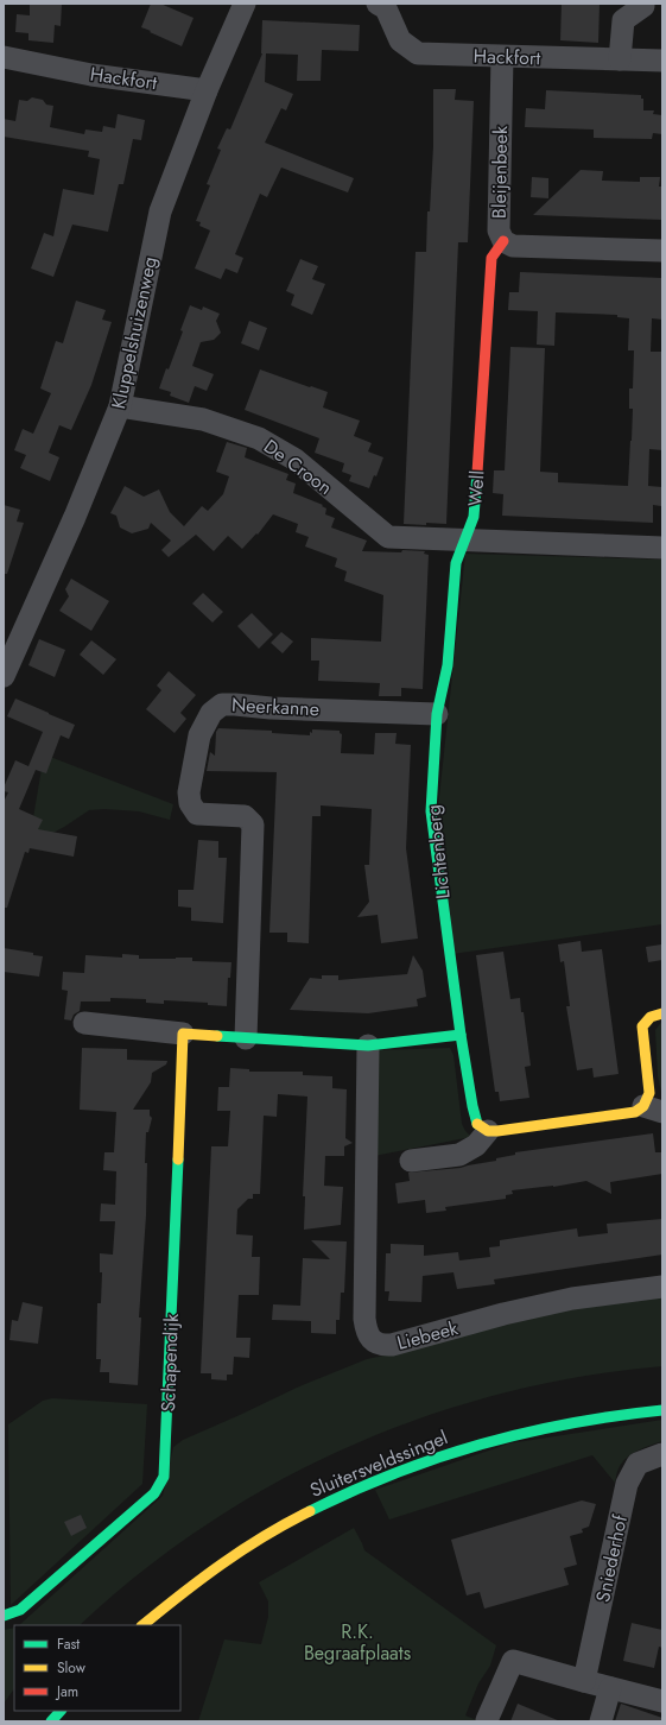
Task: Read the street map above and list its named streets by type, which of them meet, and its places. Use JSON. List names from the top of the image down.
{
  "streets": {
    "street": [
      "Hackfort",
      "Bleijenbeek",
      "Kluppelshuizenweg",
      "De Croon",
      "Well",
      "Neerkanne",
      "Lichtenberg",
      "Liebeek",
      "Schapendijk",
      "Sluitersveldssingel",
      "Sniederhof"
    ]
  },
  "crossings": [
    ["Hackfort", "Bleijenbeek"],
    ["Hackfort", "Kluppelshuizenweg"],
    ["Bleijenbeek", "Well"],
    ["Kluppelshuizenweg", "De Croon"],
    ["De Croon", "Well"],
    ["De Croon", "Lichtenberg"],
    ["Well", "Lichtenberg"],
    ["Neerkanne", "Lichtenberg"]
  ],
  "parks": ["R.K. Begraafplaats"],
  "legend": ["Fast", "Slow", "Jam"]
}
